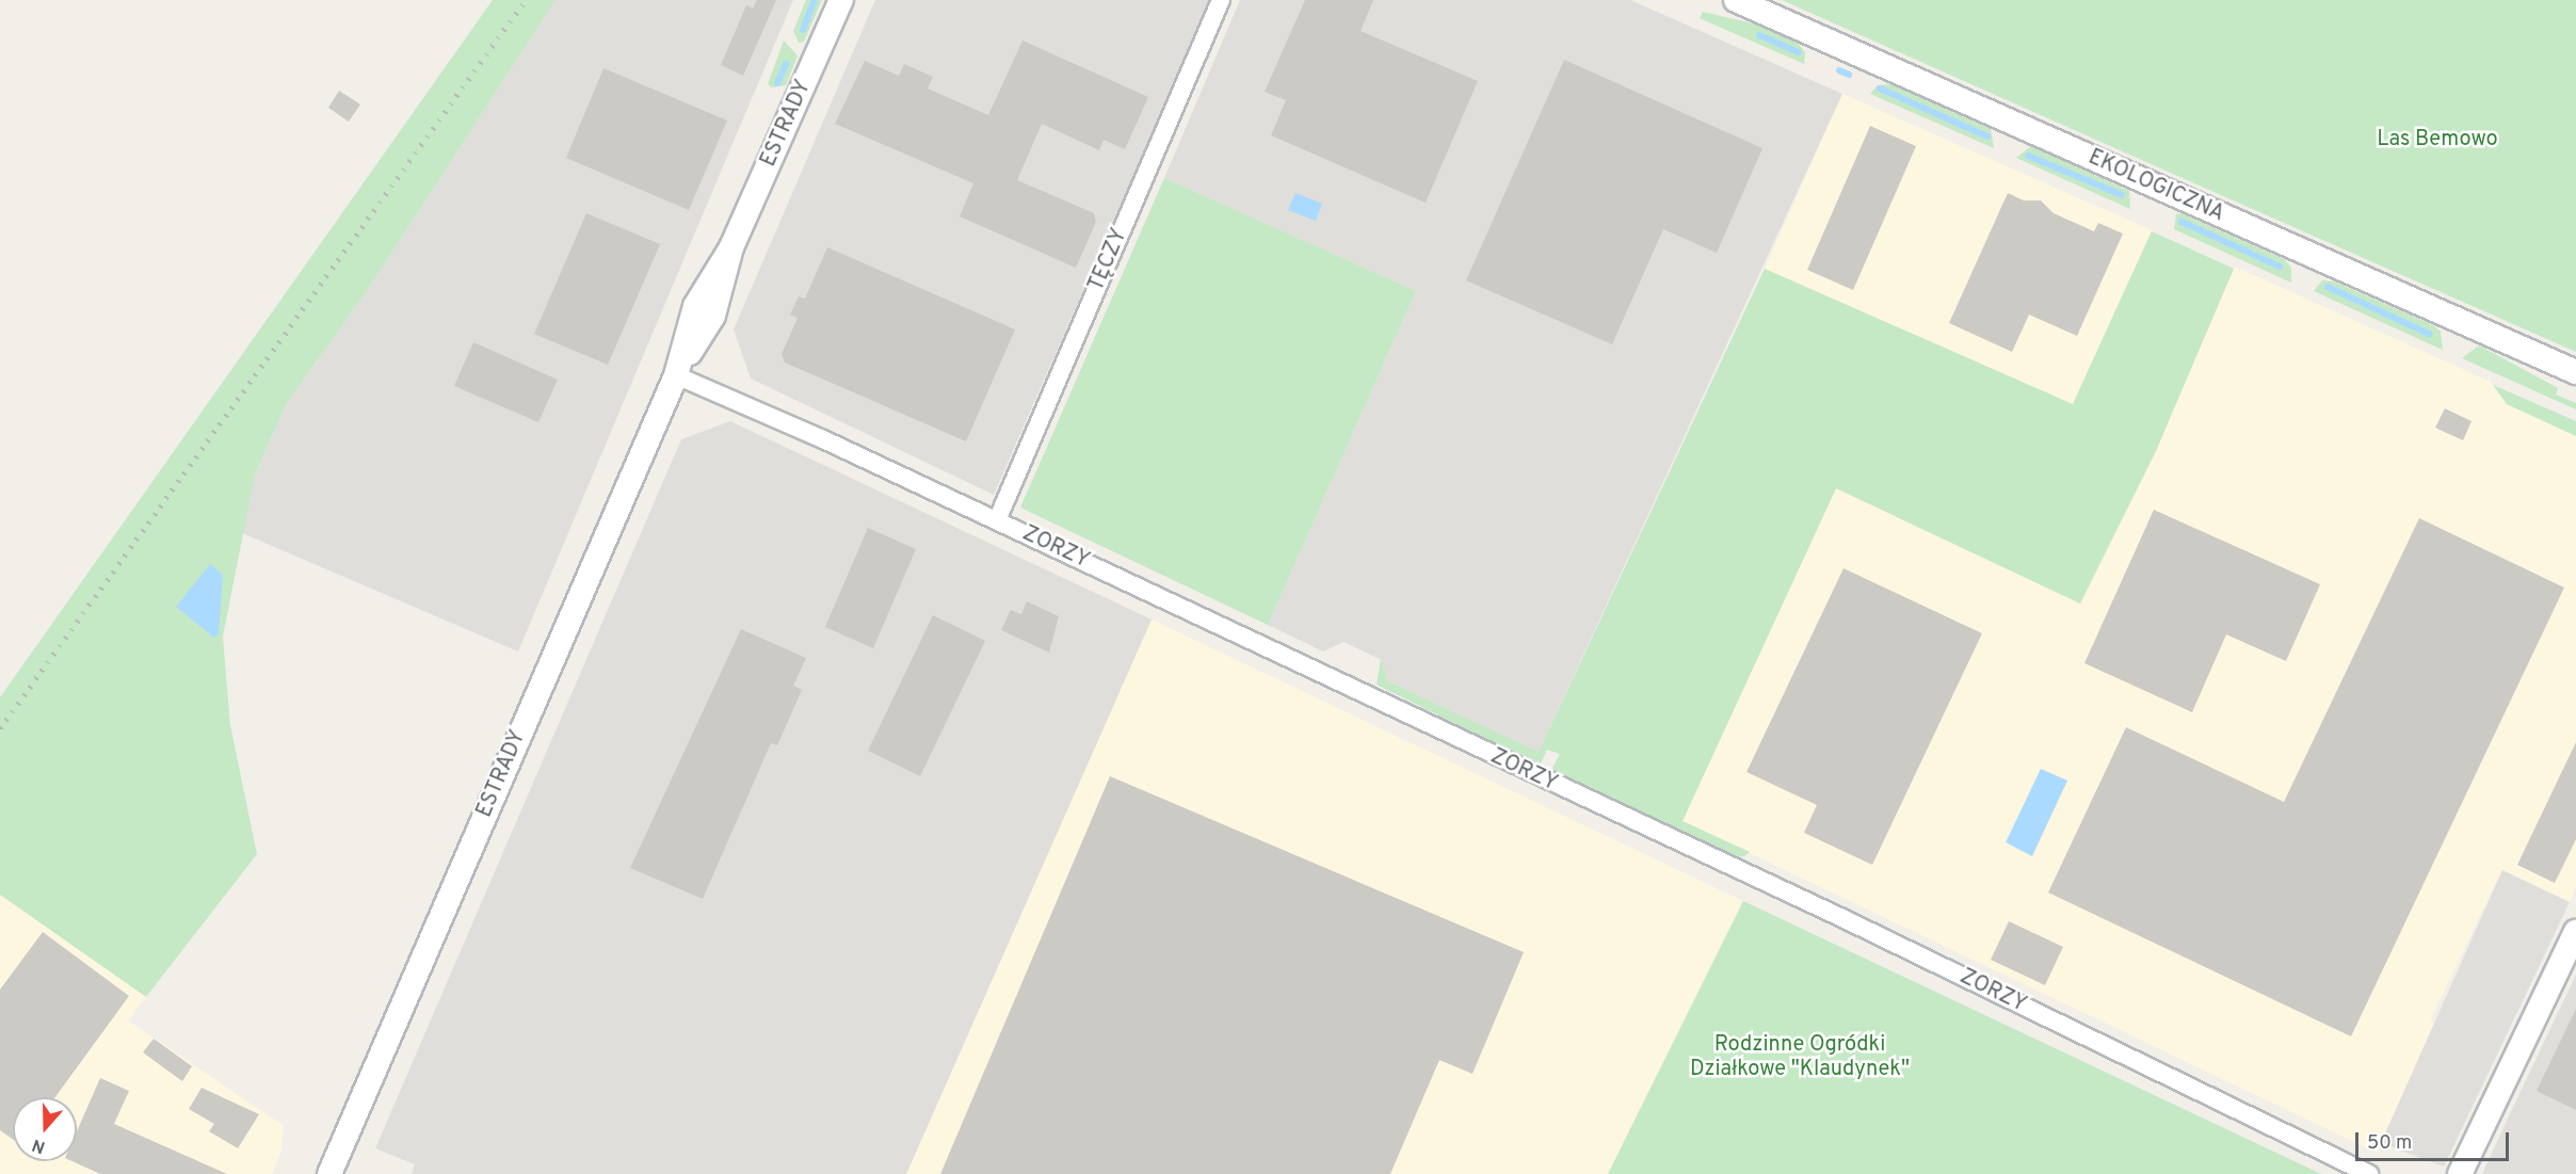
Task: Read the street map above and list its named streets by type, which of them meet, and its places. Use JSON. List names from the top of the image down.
{
  "streets": {
    "main road": ["ESTRADY", "EKOLOGICZNA"],
    "street": ["TĘCZY", "ZORZY"]
  },
  "crossings": [
    ["ESTRADY", "ZORZY"],
    ["TĘCZY", "ZORZY"]
  ],
  "parks": ["Las Bemowo", "Rodzinne Ogródki Działkowe \"Klaudynek\""],
  "scale_bar": "50 m",
  "north": "bottom"
}
